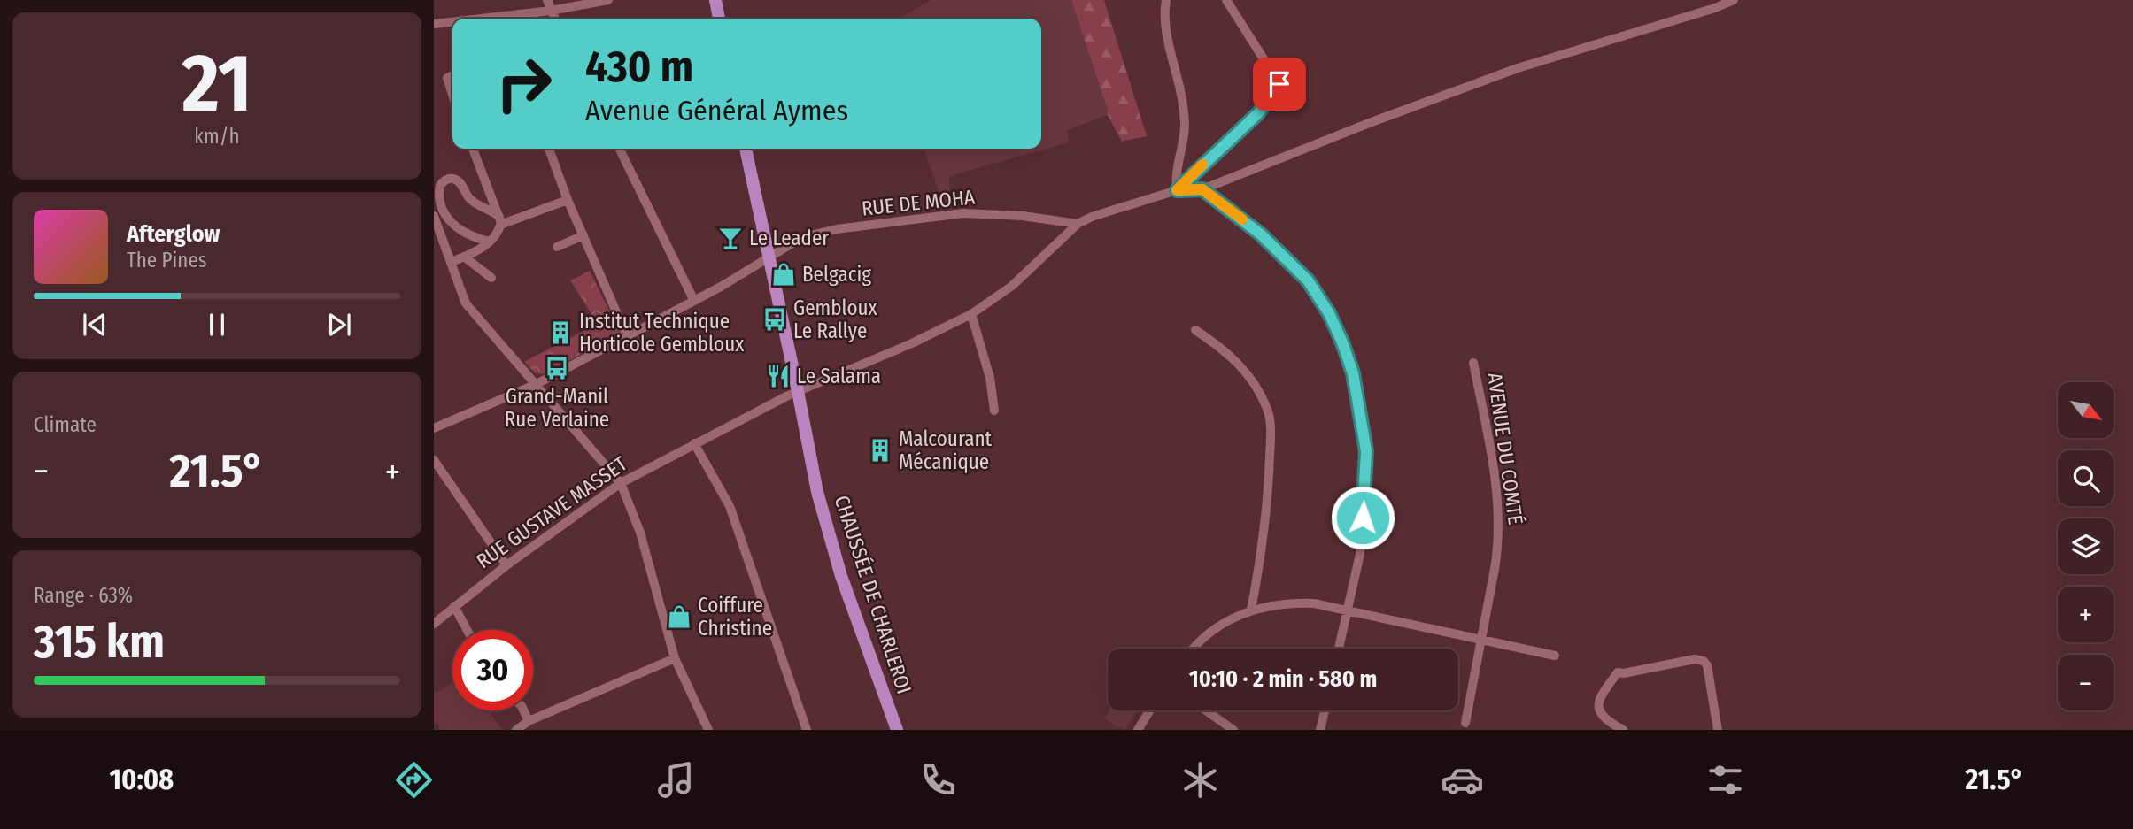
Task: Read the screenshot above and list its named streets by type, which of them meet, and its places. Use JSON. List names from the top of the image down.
{
  "streets": {
    "main road": ["CHAUSSÉE DE CHARLEROI"],
    "street": ["RUE DE MOHA", "AVENUE DU COMTÉ", "RUE GUSTAVE MASSET"]
  },
  "crossings": [
    ["RUE DE MOHA", "RUE GUSTAVE MASSET"],
    ["RUE DE MOHA", "CHAUSSÉE DE CHARLEROI"],
    ["RUE GUSTAVE MASSET", "CHAUSSÉE DE CHARLEROI"]
  ],
  "places": {
    "bar": ["Le Leader"],
    "shop": ["Belgacig", "Coiffure Christine"],
    "bus stop": ["Gembloux Le Rallye", "Grand-Manil Rue Verlaine"],
    "building": ["Institut Technique Horticole Gembloux", "Malcourant Mécanique"],
    "restaurant": ["Le Salama"]
  },
  "north": "bottom right",
  "page": {
    "tile": [
      ["21", "km/h"],
      "Climate",
      ["Range · 63%", "315 km"]
    ],
    "turn": ["430 m", "Avenue Général Aymes"],
    "song": ["Afterglow", "The Pines"],
    "map_buttons": ["+", "−"],
    "heat": ["−", "21.5°", "+"],
    "limit": "30",
    "trip": "10:10 · 2 min · 580 m",
    "tabs": ["10:08", "21.5°"]
  }
}
